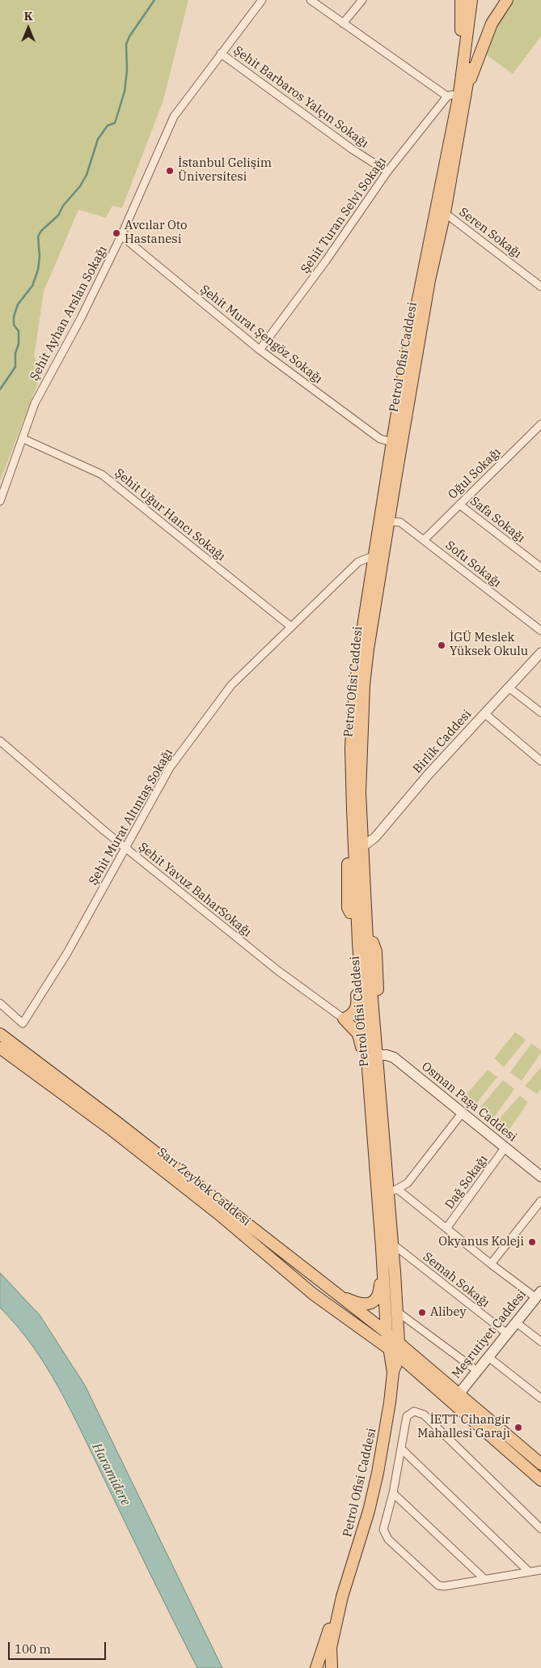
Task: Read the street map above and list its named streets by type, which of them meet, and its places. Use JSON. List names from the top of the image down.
{
  "streets": {
    "main road": [
      "Petrol Ofisi Caddesi",
      "Osman Paşa Caddesi",
      "Sarı Zeybek Caddesi",
      "Meşrutiyet Caddesi"
    ],
    "street": [
      "Şehit Barbaros Yalçın Sokağı",
      "Şehit Turan Selvi Sokağı",
      "Seren Sokağı",
      "Şehit Ayhan Arslan Sokağı",
      "Şehit Murat Şengöz Sokağı",
      "Oğul Sokağı",
      "Şehit Uğur Hancı Sokağı",
      "Safa Sokağı",
      "Sofu Sokağı",
      "Birlik Caddesi",
      "Şehit Murat Altıntaş Sokağı",
      "Şehit Yavuz BaharSokağı",
      "Dağ Sokağı",
      "Semah Sokağı"
    ]
  },
  "crossings": [
    ["Şehit Barbaros Yalçın Sokağı", "Şehit Turan Selvi Sokağı"],
    ["Şehit Barbaros Yalçın Sokağı", "Şehit Ayhan Arslan Sokağı"],
    ["Şehit Turan Selvi Sokağı", "Şehit Murat Şengöz Sokağı"],
    ["Seren Sokağı", "Petrol Ofisi Caddesi"],
    ["Şehit Ayhan Arslan Sokağı", "Şehit Murat Şengöz Sokağı"],
    ["Şehit Ayhan Arslan Sokağı", "Şehit Uğur Hancı Sokağı"],
    ["Şehit Murat Şengöz Sokağı", "Petrol Ofisi Caddesi"],
    ["Petrol Ofisi Caddesi", "Sofu Sokağı"],
    ["Petrol Ofisi Caddesi", "Birlik Caddesi"],
    ["Petrol Ofisi Caddesi", "Şehit Murat Altıntaş Sokağı"],
    ["Petrol Ofisi Caddesi", "Osman Paşa Caddesi"],
    ["Petrol Ofisi Caddesi", "Sarı Zeybek Caddesi"],
    ["Petrol Ofisi Caddesi", "Semah Sokağı"],
    ["Oğul Sokağı", "Safa Sokağı"],
    ["Oğul Sokağı", "Sofu Sokağı"],
    ["Şehit Uğur Hancı Sokağı", "Şehit Murat Altıntaş Sokağı"],
    ["Şehit Murat Altıntaş Sokağı", "Şehit Yavuz BaharSokağı"],
    ["Osman Paşa Caddesi", "Dağ Sokağı"],
    ["Semah Sokağı", "Meşrutiyet Caddesi"]
  ],
  "water": ["Haramidere"],
  "places": [
    "İstanbul Gelişim Üniversitesi",
    "Avcılar Oto Hastanesi",
    "İGÜ Meslek Yüksek Okulu",
    "Okyanus Koleji",
    "Alibey",
    "İETT Cihangir Mahallesi Garajı"
  ],
  "scale_bar": "100 m",
  "north": "top"
}
